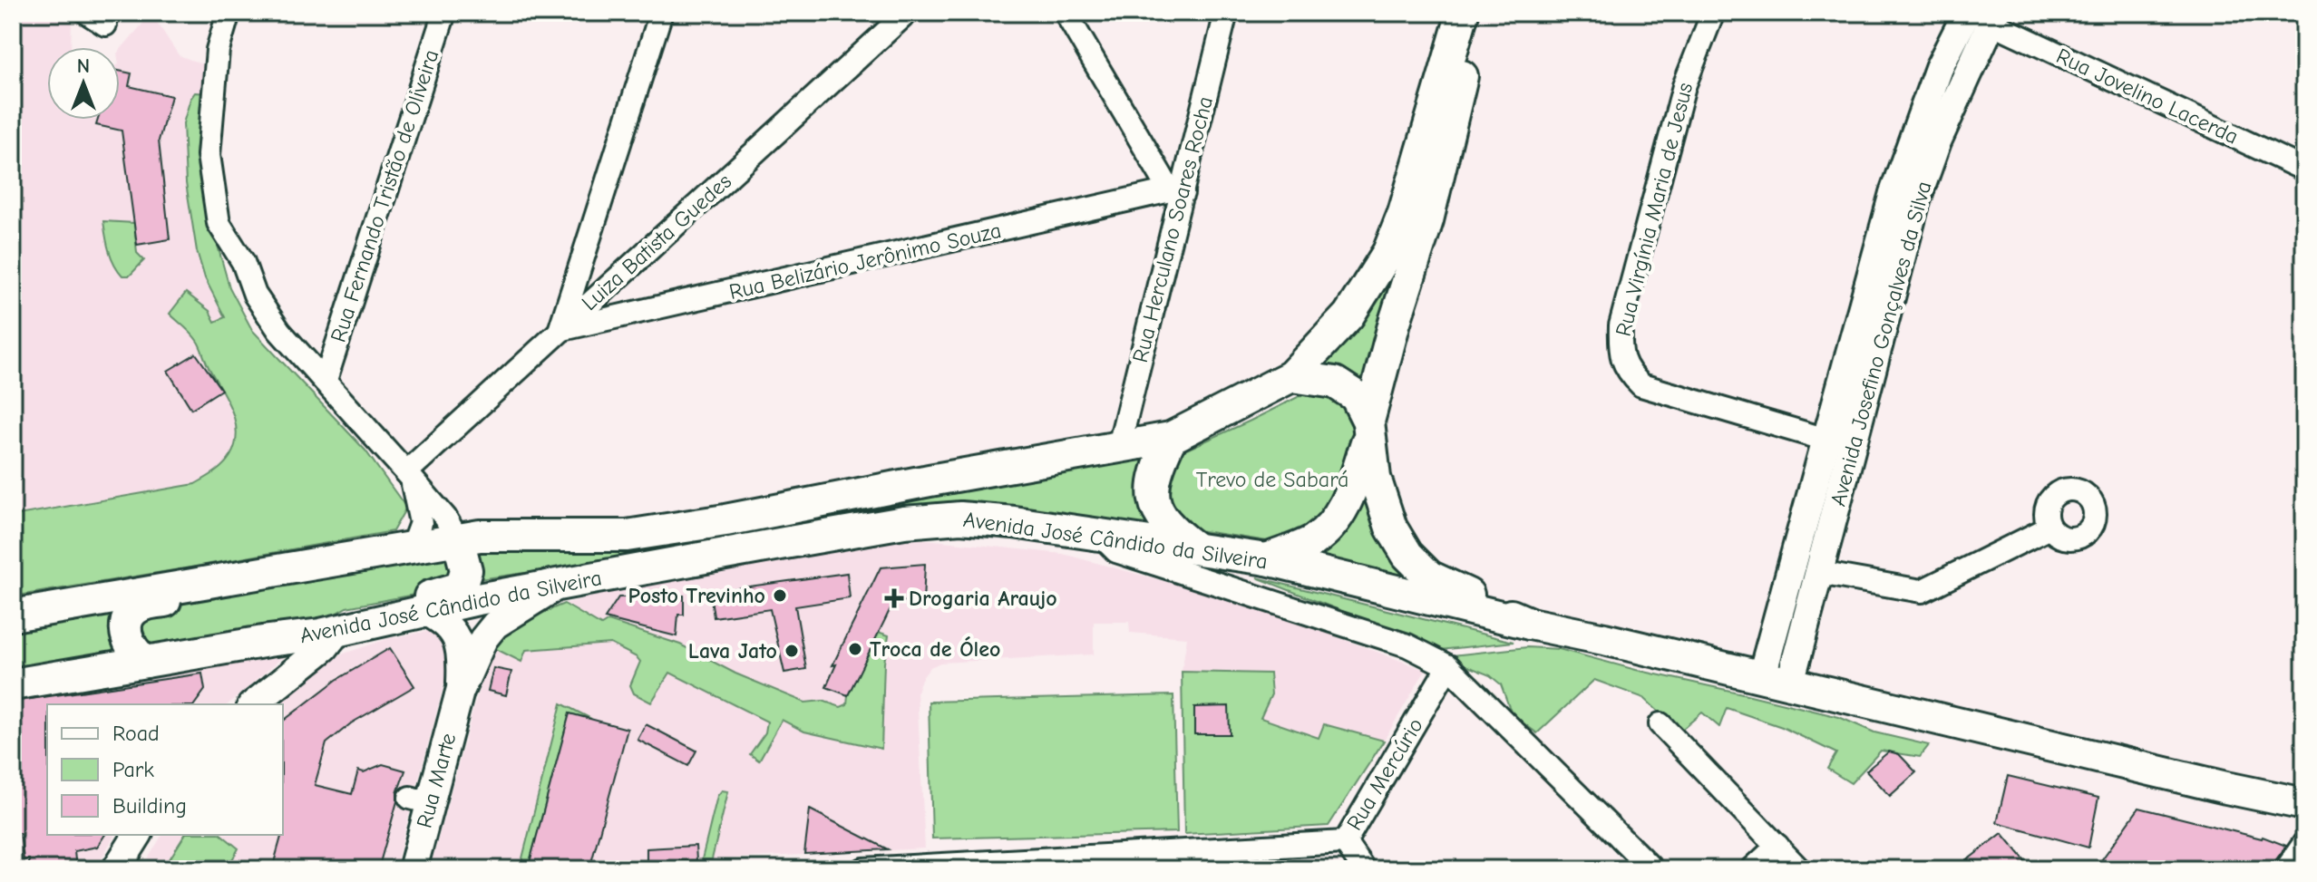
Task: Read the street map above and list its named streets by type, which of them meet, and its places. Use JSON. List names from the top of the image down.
{
  "streets": {
    "main road": ["Avenida José Cândido da Silveira"],
    "street": [
      "Rua Jovelino Lacerda",
      "Rua Fernando Tristão de Oliveira",
      "Rua Virgínia Maria de Jesus",
      "Rua Herculano Soares Rocha",
      "Luiza Batista Guedes",
      "Rua Belizário Jerônimo Souza",
      "Avenida Josefino Gonçalves da Silva",
      "Rua Mercúrio",
      "Rua Marte"
    ]
  },
  "crossings": [
    ["Rua Jovelino Lacerda", "Avenida Josefino Gonçalves da Silva"],
    ["Rua Virgínia Maria de Jesus", "Avenida Josefino Gonçalves da Silva"],
    ["Rua Herculano Soares Rocha", "Rua Belizário Jerônimo Souza"],
    ["Rua Herculano Soares Rocha", "Avenida José Cândido da Silveira"],
    ["Luiza Batista Guedes", "Rua Belizário Jerônimo Souza"],
    ["Avenida José Cândido da Silveira", "Rua Marte"]
  ],
  "parks": ["Trevo de Sabará"],
  "places": {
    "other": ["Posto Trevinho", "Troca de Óleo", "Lava Jato"],
    "health": ["Drogaria Araujo"]
  },
  "legend": ["Road", "Park", "Building"],
  "north": "top"
}
